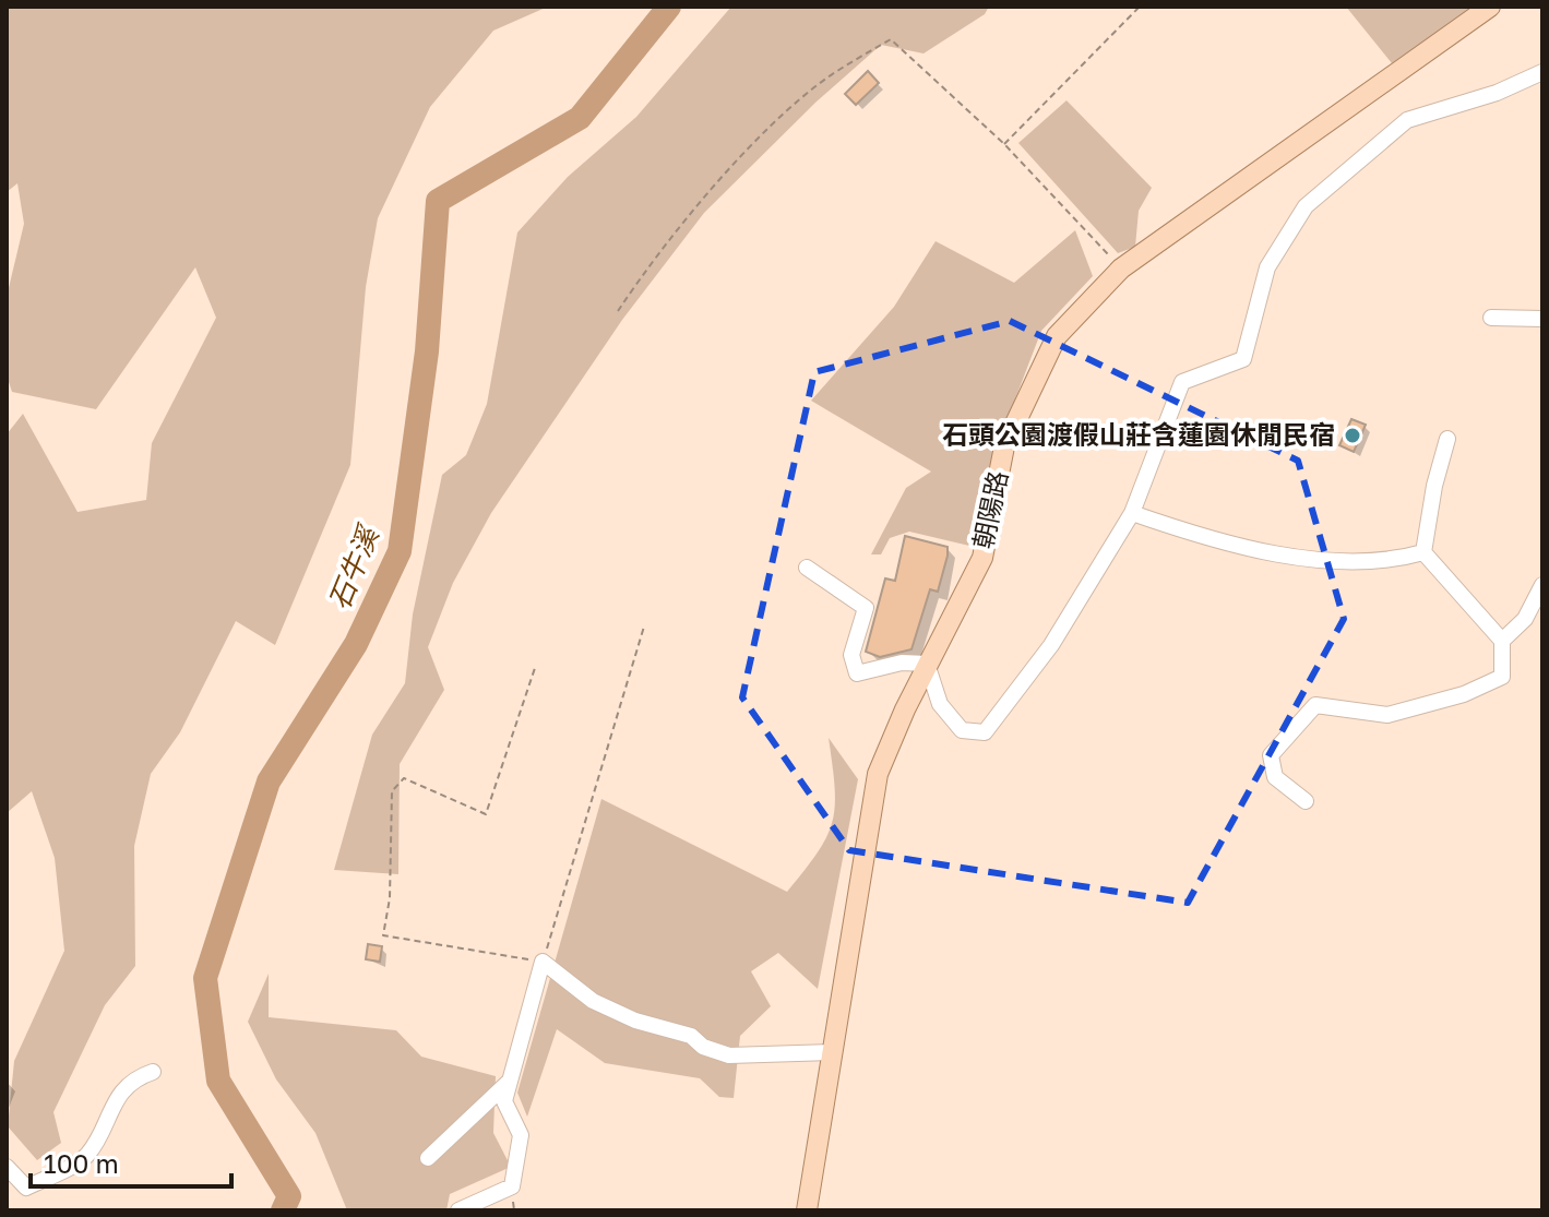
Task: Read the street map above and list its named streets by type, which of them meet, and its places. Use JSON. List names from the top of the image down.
{
  "streets": {
    "main road": ["朝陽路"]
  },
  "water": ["石牛溪"],
  "places": ["石頭公園渡假山莊含蓮園休閒民宿"],
  "scale_bar": "100 m"
}
